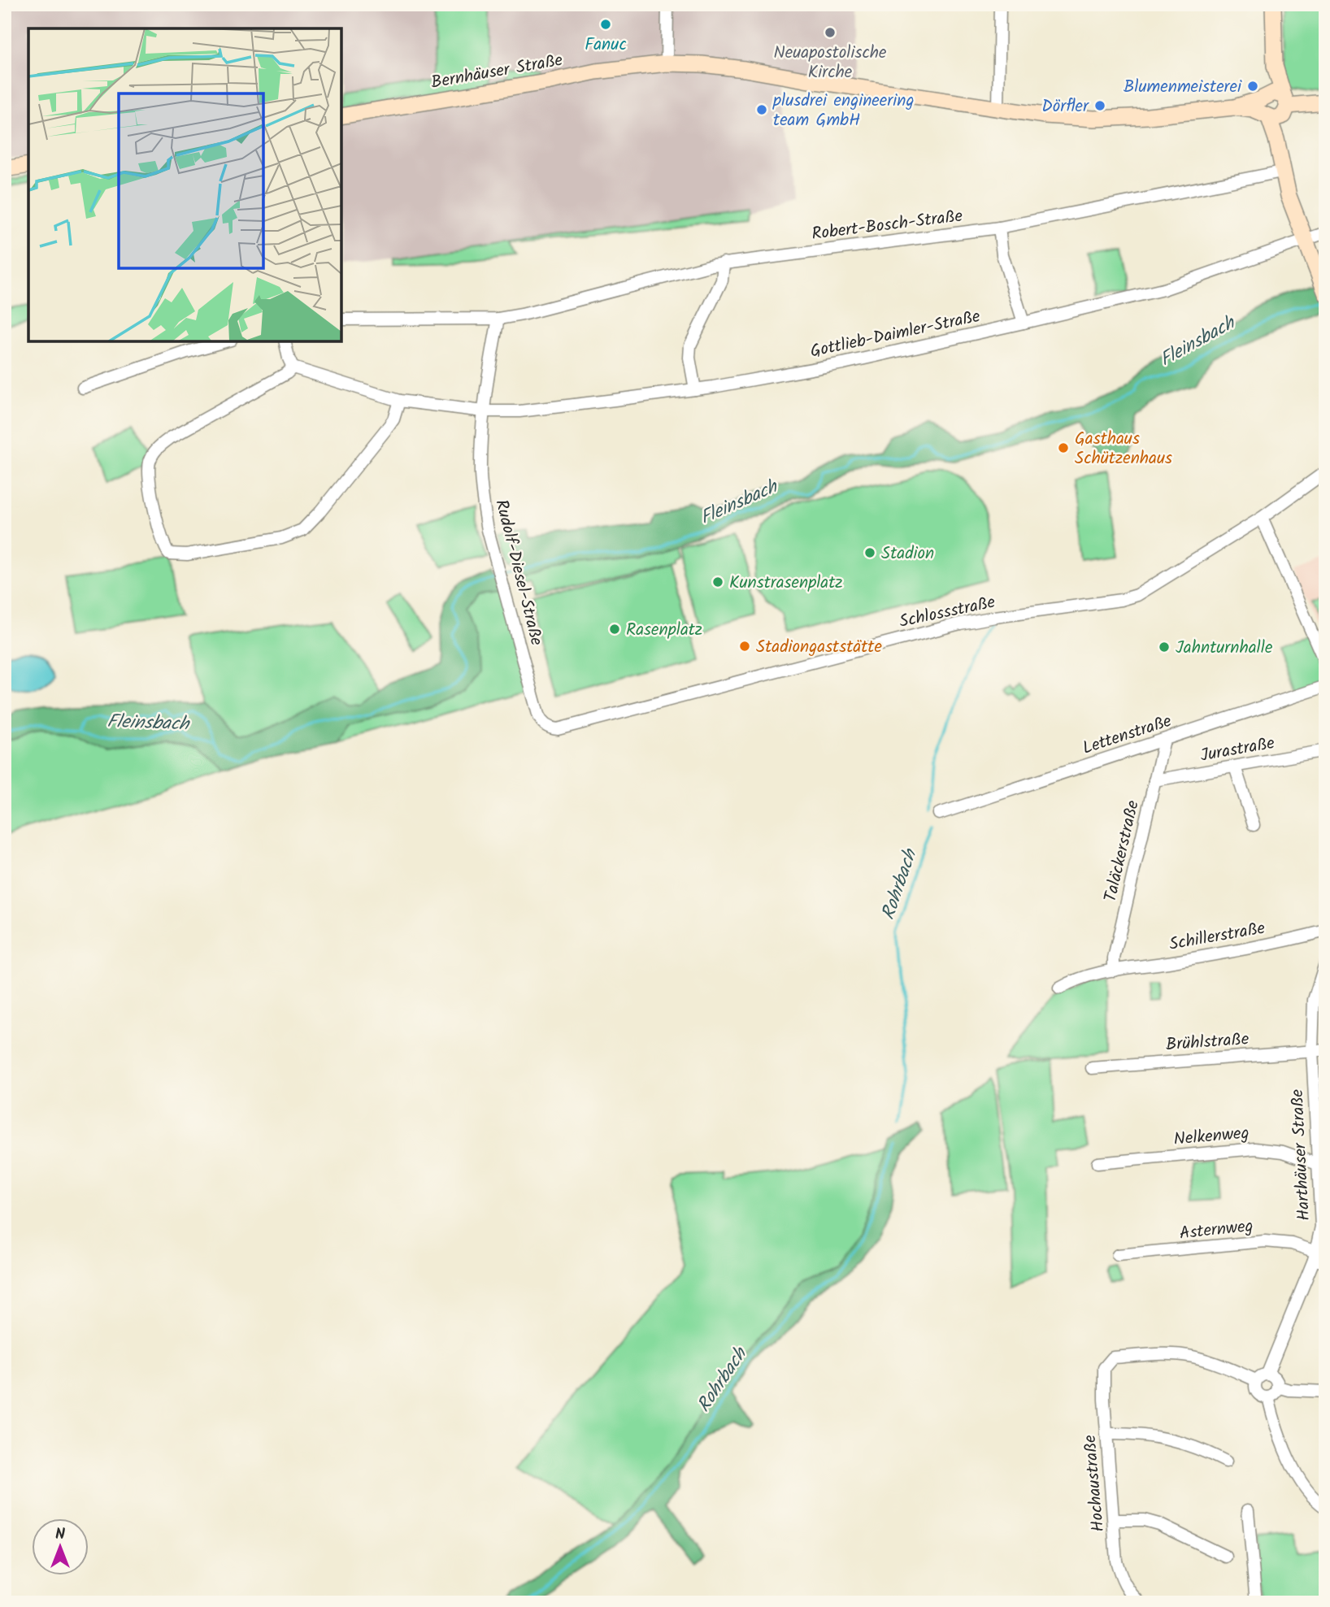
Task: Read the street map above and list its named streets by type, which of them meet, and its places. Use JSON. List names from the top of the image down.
{
  "streets": {
    "street": [
      "Bernhäuser Straße",
      "Robert-Bosch-Straße",
      "Gottlieb-Daimler-Straße",
      "Rudolf-Diesel-Straße",
      "Schlossstraße",
      "Lettenstraße",
      "Jurastraße",
      "Taläckerstraße",
      "Schillerstraße",
      "Brühlstraße",
      "Nelkenweg",
      "Harthäuser Straße",
      "Asternweg",
      "Hochaustraße"
    ]
  },
  "crossings": [
    ["Robert-Bosch-Straße", "Rudolf-Diesel-Straße"],
    ["Gottlieb-Daimler-Straße", "Rudolf-Diesel-Straße"],
    ["Rudolf-Diesel-Straße", "Schlossstraße"],
    ["Lettenstraße", "Taläckerstraße"],
    ["Jurastraße", "Taläckerstraße"],
    ["Taläckerstraße", "Schillerstraße"],
    ["Brühlstraße", "Harthäuser Straße"],
    ["Nelkenweg", "Harthäuser Straße"],
    ["Harthäuser Straße", "Asternweg"],
    ["Harthäuser Straße", "Hochaustraße"]
  ],
  "water": ["Fleinsbach", "Rohrbach"],
  "places": [
    "Fanuc",
    "Neuapostolische Kirche",
    "Blumenmeisterei",
    "Dörfler",
    "plusdrei engineering team GmbH",
    "Gasthaus Schützenhaus",
    "Stadion",
    "Kunstrasenplatz",
    "Rasenplatz",
    "Stadiongaststätte",
    "Jahnturnhalle"
  ],
  "north": "top"
}
